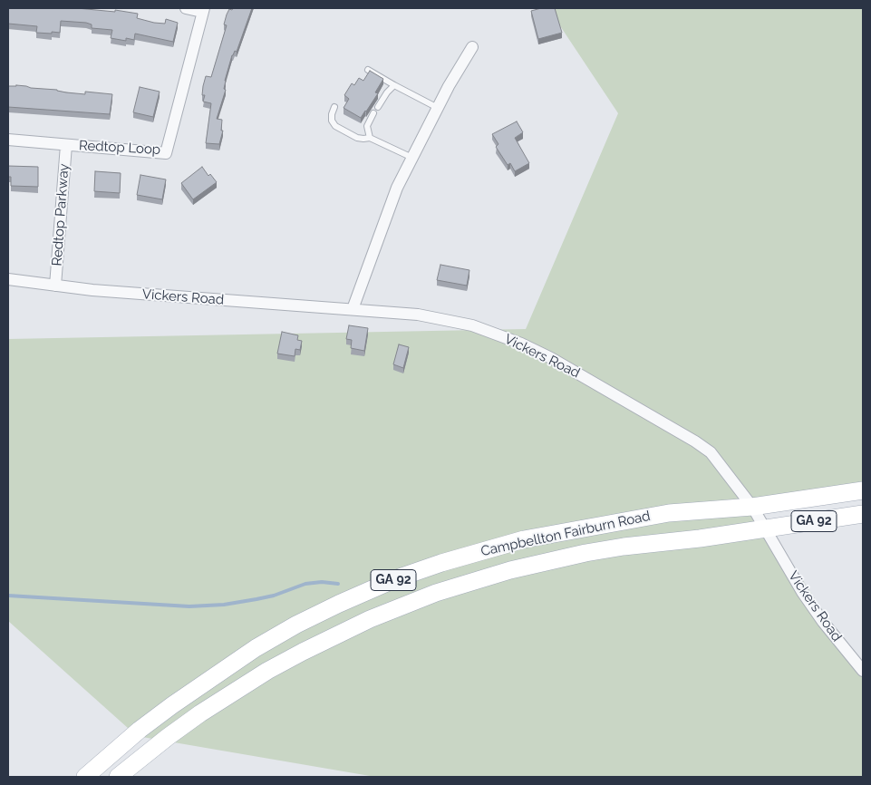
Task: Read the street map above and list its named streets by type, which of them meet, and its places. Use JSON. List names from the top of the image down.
{
  "streets": {
    "main road": ["GA 92", "Campbellton Fairburn Road"],
    "street": ["Redtop Loop", "Redtop Parkway", "Vickers Road"]
  },
  "crossings": [
    ["Redtop Loop", "Redtop Parkway"],
    ["Redtop Parkway", "Vickers Road"],
    ["Vickers Road", "Campbellton Fairburn Road"]
  ]
}
